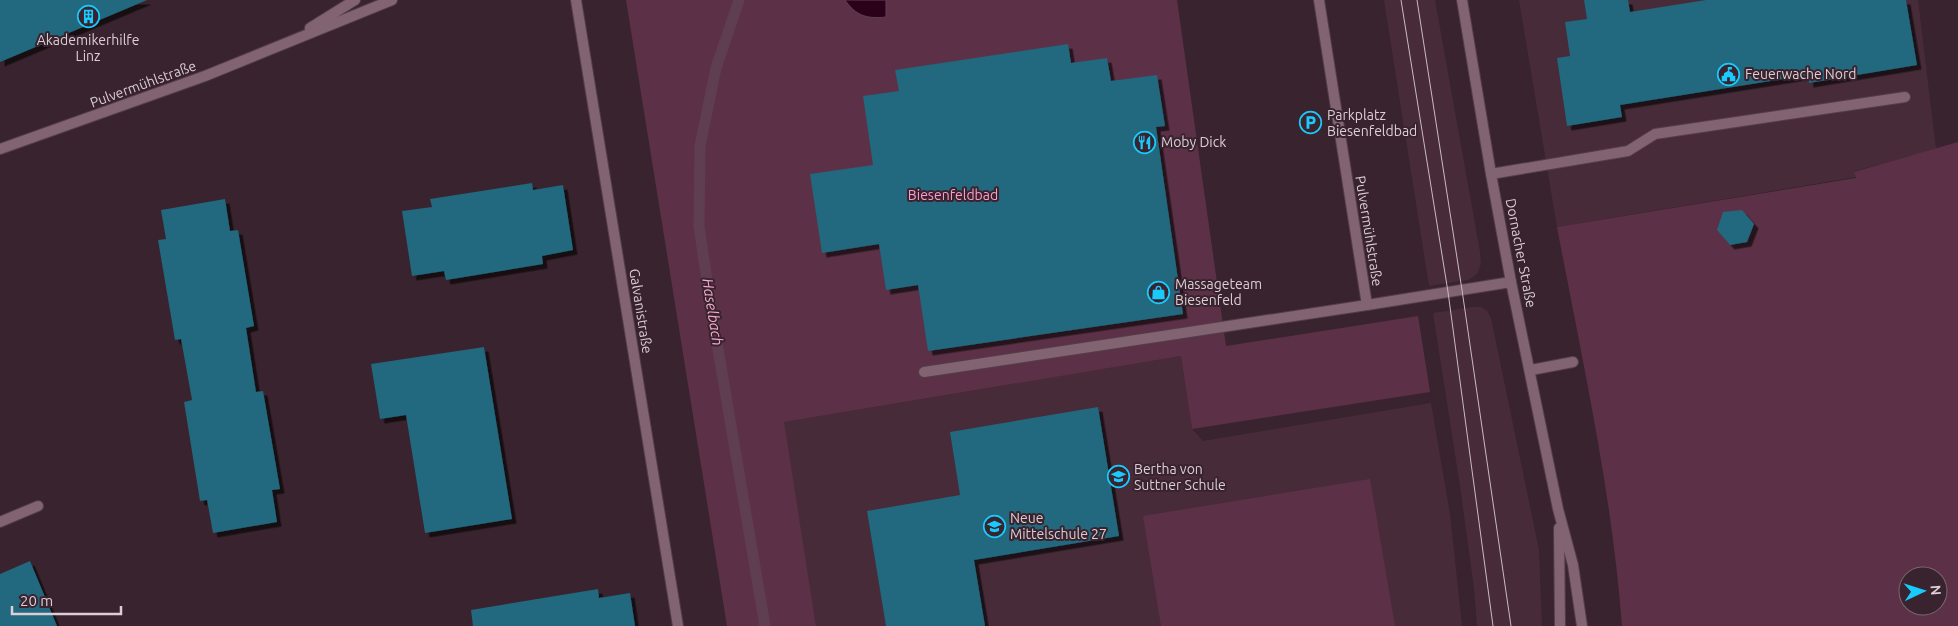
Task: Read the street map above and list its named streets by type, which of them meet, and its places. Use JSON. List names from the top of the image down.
{
  "streets": {
    "street": ["Pulvermühlstraße", "Dornacher Straße", "Galvanistraße"]
  },
  "water": ["Haselbach"],
  "parks": ["Biesenfeldbad"],
  "places": {
    "building": ["Akademikerhilfe Linz"],
    "public building": ["Feuerwache Nord"],
    "parking": ["Parkplatz Biesenfeldbad"],
    "restaurant": ["Moby Dick"],
    "shop": ["Massageteam Biesenfeld"],
    "school or university": ["Bertha von Suttner Schule", "Neue Mittelschule 27"]
  },
  "scale_bar": "20 m",
  "north": "right"
}
